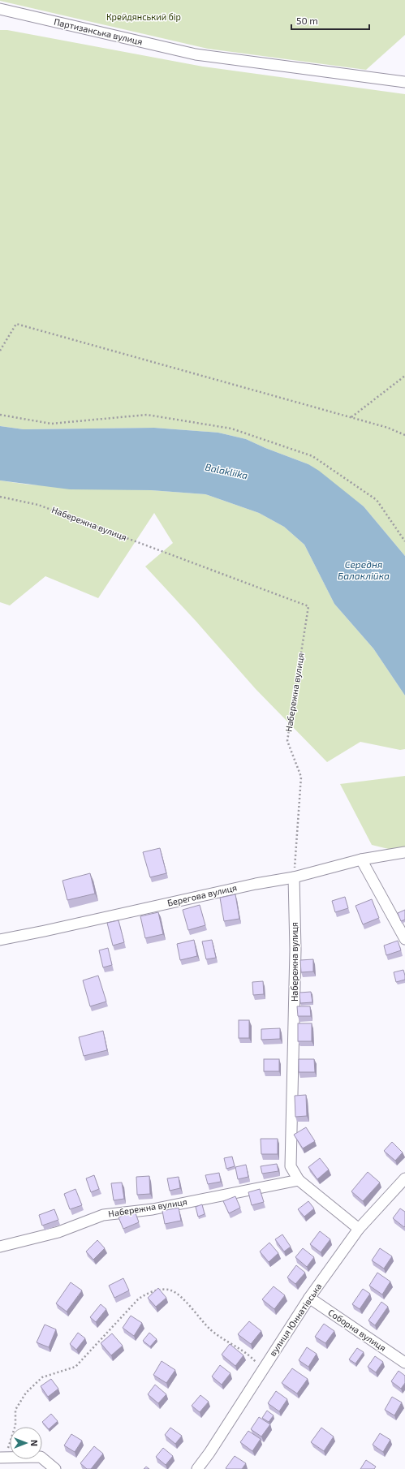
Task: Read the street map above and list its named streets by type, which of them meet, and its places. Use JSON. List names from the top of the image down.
{
  "streets": {
    "street": [
      "Партизанська вулиця",
      "Набережна вулиця",
      "Берегова вулиця",
      "вулиця Юннатівська",
      "Соборна вулиця"
    ]
  },
  "crossings": [
    ["Набережна вулиця", "Берегова вулиця"],
    ["Набережна вулиця", "вулиця Юннатівська"],
    ["вулиця Юннатівська", "Соборна вулиця"]
  ],
  "water": ["Balakliika", "Середня Балаклійка"],
  "parks": ["Крейдянський бір"],
  "scale_bar": "50 m",
  "north": "right"
}
